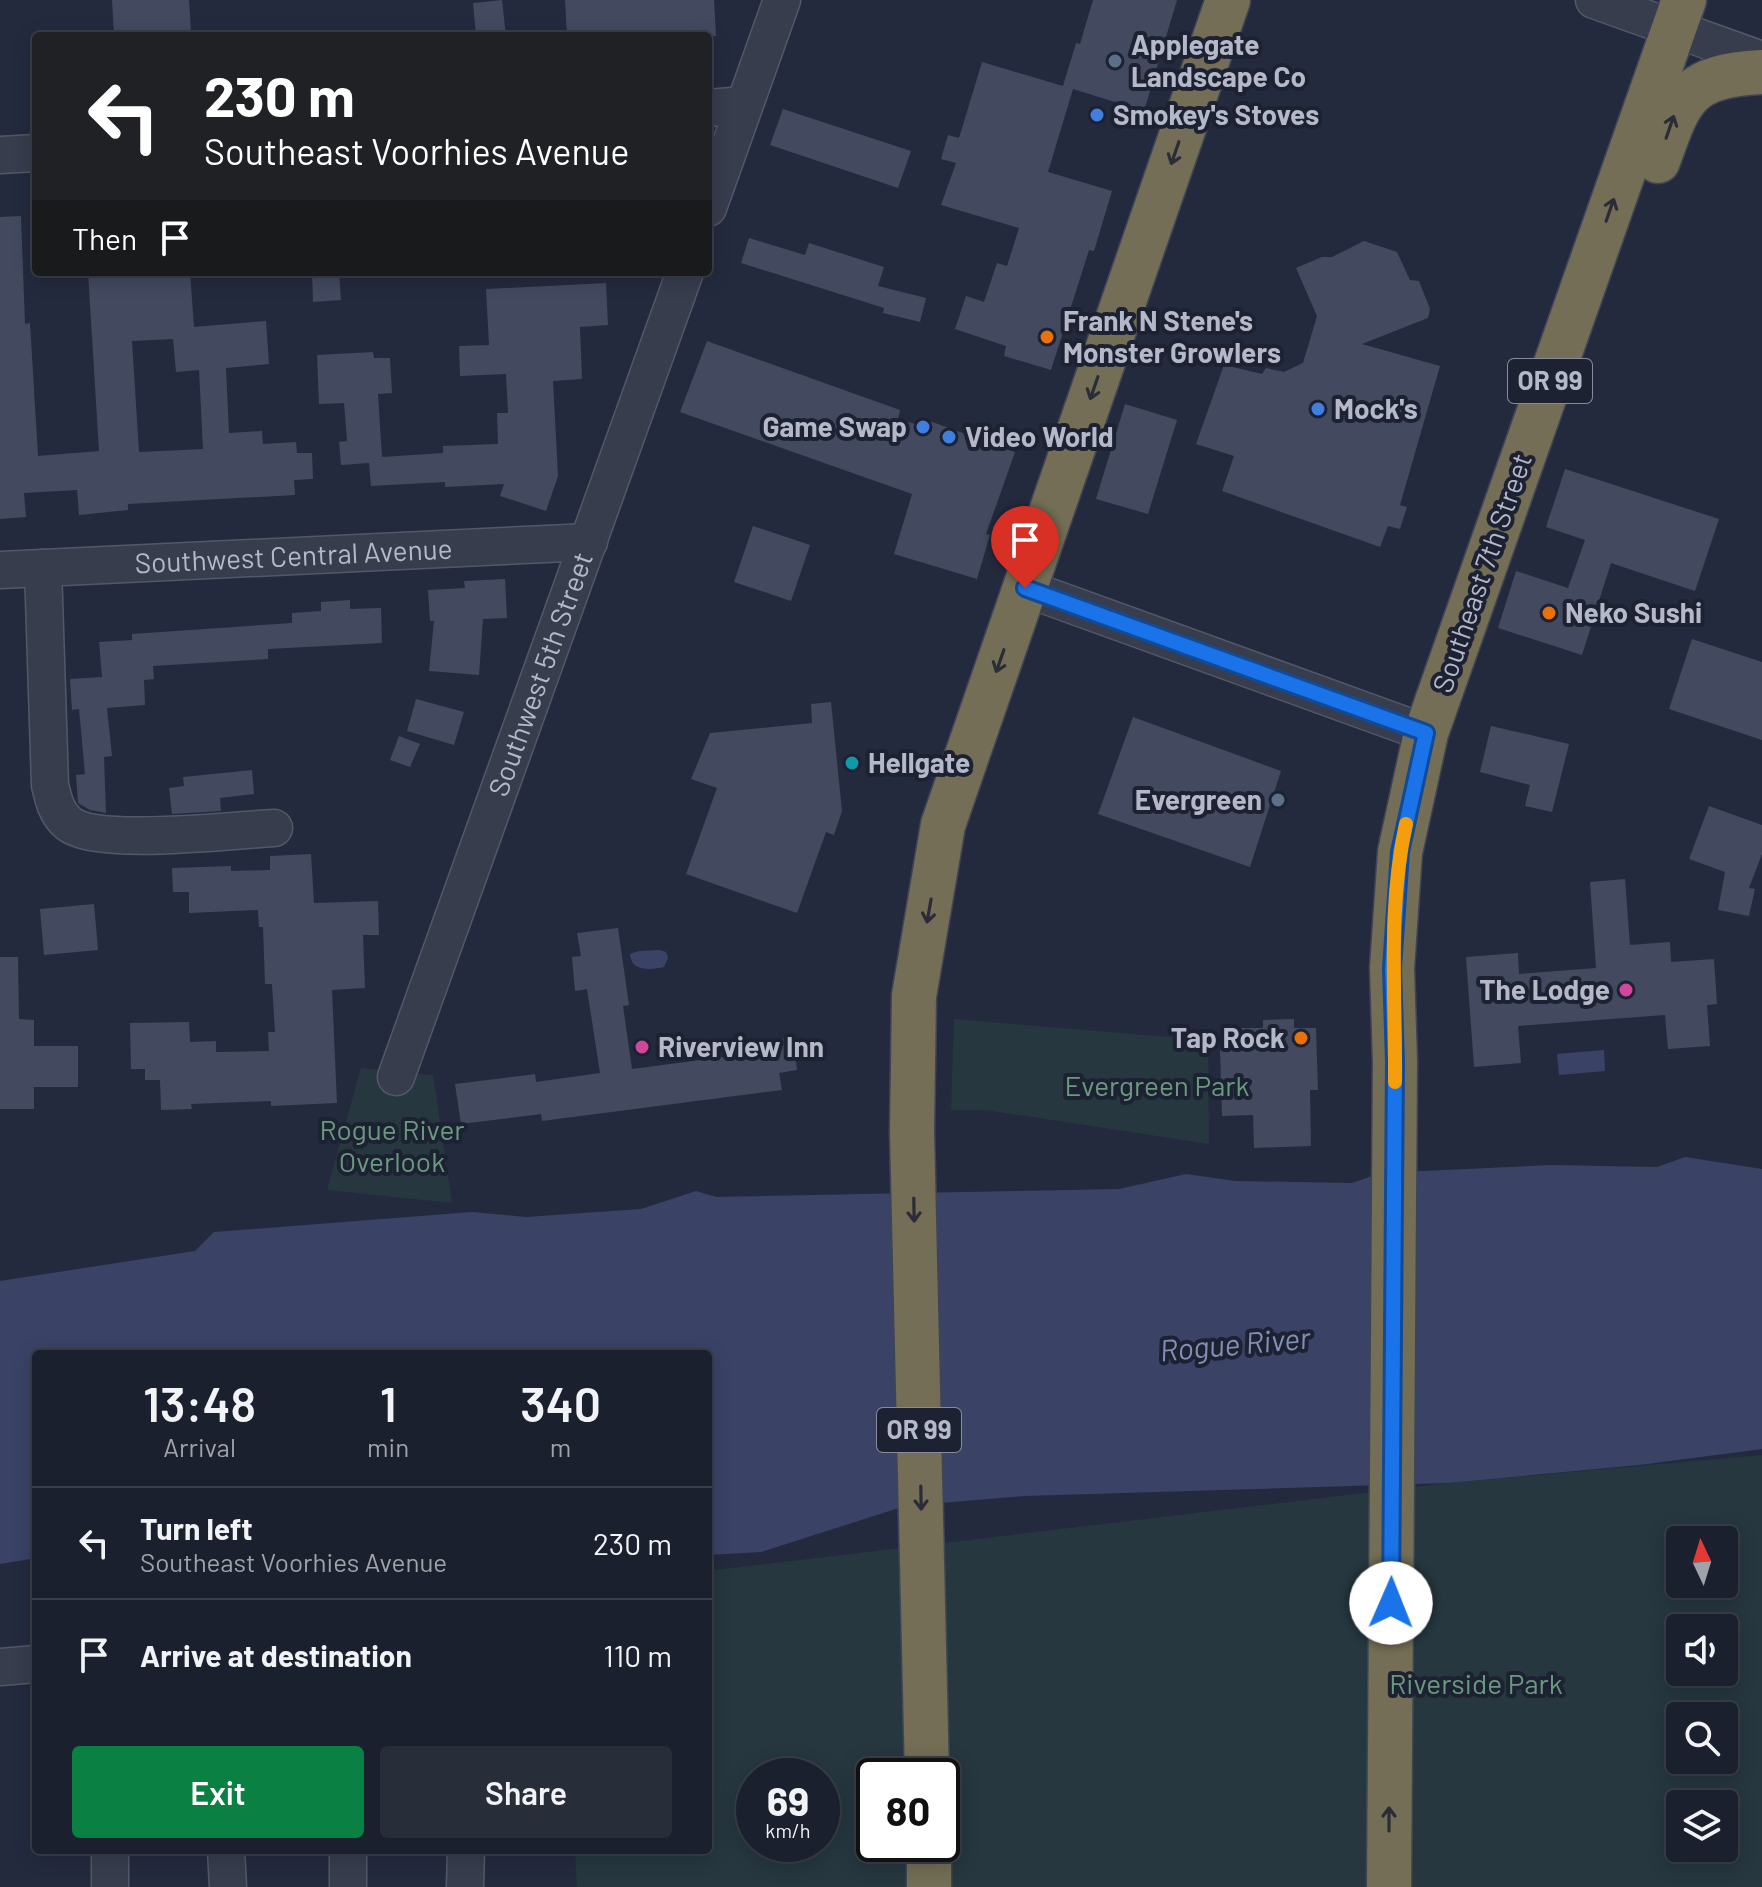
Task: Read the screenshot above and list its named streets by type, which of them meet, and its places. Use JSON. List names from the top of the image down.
{
  "streets": {
    "highway": ["OR 99", "Southeast 7th Street"],
    "street": ["Southwest Central Avenue", "Southwest 5th Street"]
  },
  "crossings": [
    ["Southwest Central Avenue", "Southwest 5th Street"]
  ],
  "one_way": ["Southeast 7th Street"],
  "water": ["Rogue River"],
  "parks": ["Evergreen Park", "Rogue River Overlook", "Riverside Park"],
  "places": [
    "Applegate Landscape Co",
    "Smokey's Stoves",
    "Frank N Stene's Monster Growlers",
    "Mock's",
    "Game Swap",
    "Video World",
    "Neko Sushi",
    "Hellgate",
    "Evergreen",
    "The Lodge",
    "Tap Rock",
    "Riverview Inn"
  ],
  "north": "top",
  "page": {
    "turn": ["230 m", "Southeast Voorhies Avenue"],
    "then": "Then",
    "eta": [
      "13:48",
      "Arrival",
      "1",
      "min",
      "340",
      "m"
    ],
    "list": [
      {
        "name": "Turn left",
        "note": "Southeast Voorhies Avenue",
        "value": "230 m"
      },
      {
        "name": "Arrive at destination",
        "value": "110 m"
      }
    ],
    "buttons": ["Exit", "Share"],
    "speed": "69 km/h",
    "limit": "80"
  }
}
